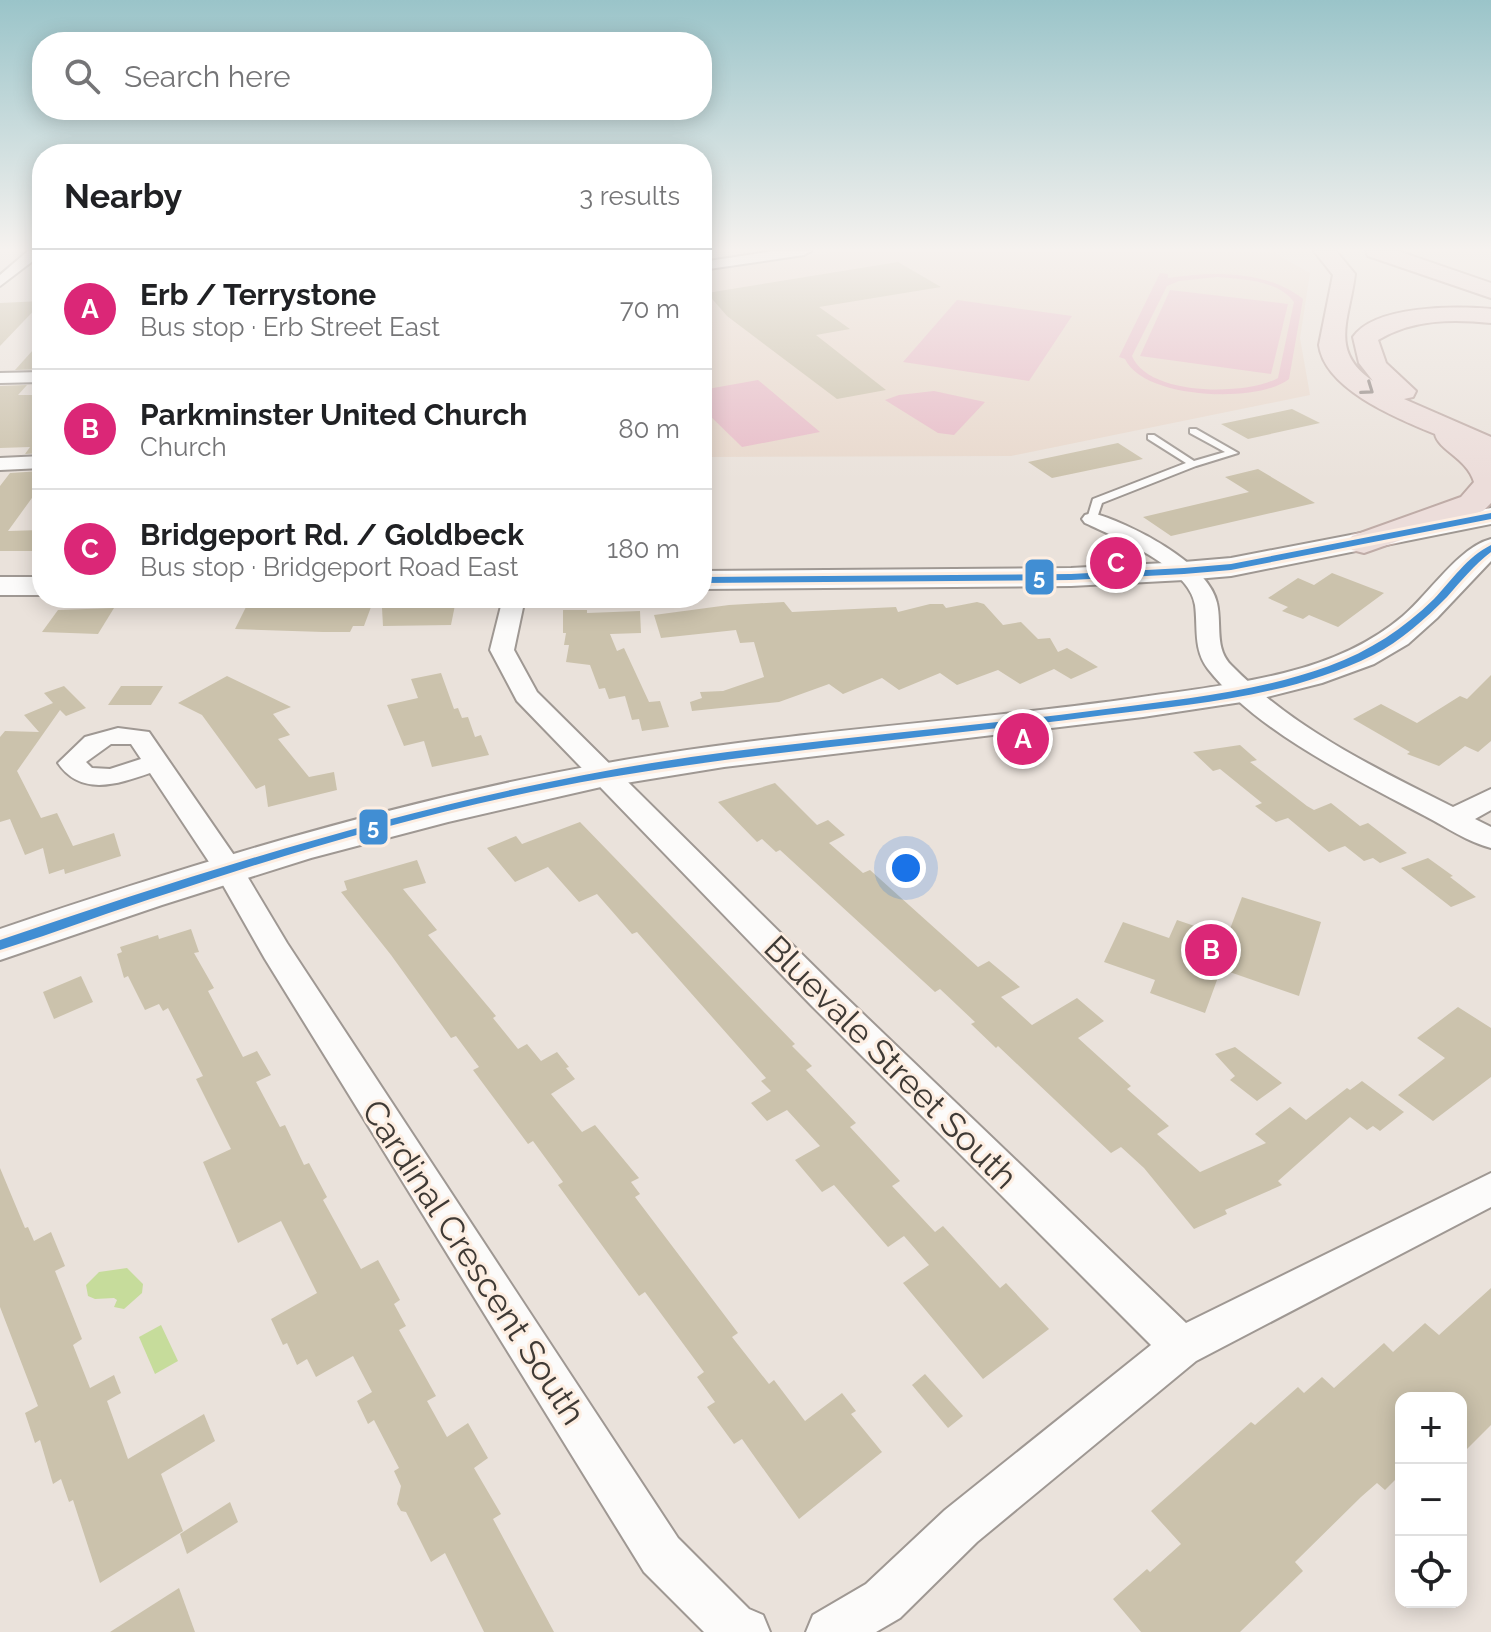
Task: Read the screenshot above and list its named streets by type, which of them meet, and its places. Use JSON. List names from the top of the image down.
{
  "streets": {
    "street": ["Bluevale Street South", "Cardinal Crescent South"]
  },
  "lines": ["transit line 5"],
  "page": {
    "search": "Search here",
    "heading": ["Nearby", "3 results"],
    "list": [
      {
        "mark": "A",
        "name": "Erb / Terrystone",
        "note": "Bus stop · Erb Street East",
        "value": "70 m"
      },
      {
        "mark": "B",
        "name": "Parkminster United Church",
        "note": "Church",
        "value": "80 m"
      },
      {
        "mark": "C",
        "name": "Bridgeport Rd. / Goldbeck",
        "note": "Bus stop · Bridgeport Road East",
        "value": "180 m"
      }
    ],
    "pins": ["C", "A", "B"],
    "map_buttons": ["+", "−"]
  }
}
